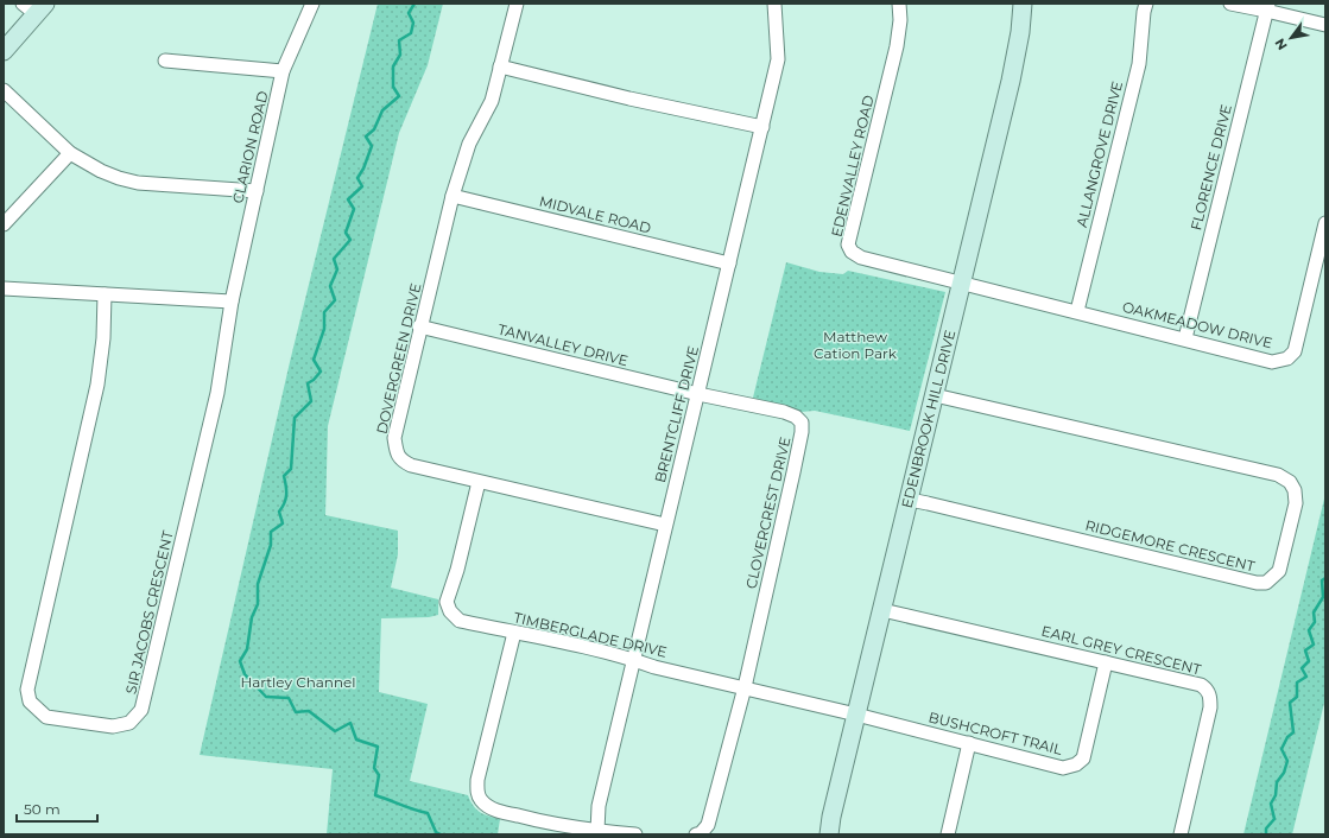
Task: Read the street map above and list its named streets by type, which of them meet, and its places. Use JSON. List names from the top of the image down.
{
  "streets": {
    "street": [
      "CLARION ROAD",
      "ALLANGROVE DRIVE",
      "EDENVALLEY ROAD",
      "FLORENCE DRIVE",
      "MIDVALE ROAD",
      "OAKMEADOW DRIVE",
      "TANVALLEY DRIVE",
      "DOVERGREEN DRIVE",
      "BRENTCLIFF DRIVE",
      "EDENBROOK HILL DRIVE",
      "CLOVERCREST DRIVE",
      "RIDGEMORE CRESCENT",
      "SIR JACOBS CRESCENT",
      "TIMBERGLADE DRIVE",
      "EARL GREY CRESCENT",
      "BUSHCROFT TRAIL"
    ]
  },
  "crossings": [
    ["CLARION ROAD", "SIR JACOBS CRESCENT"],
    ["ALLANGROVE DRIVE", "OAKMEADOW DRIVE"],
    ["EDENVALLEY ROAD", "OAKMEADOW DRIVE"],
    ["EDENVALLEY ROAD", "EDENBROOK HILL DRIVE"],
    ["FLORENCE DRIVE", "OAKMEADOW DRIVE"],
    ["MIDVALE ROAD", "DOVERGREEN DRIVE"],
    ["MIDVALE ROAD", "BRENTCLIFF DRIVE"],
    ["OAKMEADOW DRIVE", "EDENBROOK HILL DRIVE"],
    ["TANVALLEY DRIVE", "DOVERGREEN DRIVE"],
    ["TANVALLEY DRIVE", "BRENTCLIFF DRIVE"],
    ["TANVALLEY DRIVE", "CLOVERCREST DRIVE"],
    ["DOVERGREEN DRIVE", "BRENTCLIFF DRIVE"],
    ["DOVERGREEN DRIVE", "TIMBERGLADE DRIVE"],
    ["BRENTCLIFF DRIVE", "CLOVERCREST DRIVE"],
    ["BRENTCLIFF DRIVE", "TIMBERGLADE DRIVE"],
    ["EDENBROOK HILL DRIVE", "RIDGEMORE CRESCENT"],
    ["EDENBROOK HILL DRIVE", "TIMBERGLADE DRIVE"],
    ["EDENBROOK HILL DRIVE", "EARL GREY CRESCENT"],
    ["EDENBROOK HILL DRIVE", "BUSHCROFT TRAIL"],
    ["CLOVERCREST DRIVE", "TIMBERGLADE DRIVE"],
    ["TIMBERGLADE DRIVE", "BUSHCROFT TRAIL"],
    ["EARL GREY CRESCENT", "BUSHCROFT TRAIL"]
  ],
  "parks": ["Matthew Cation Park", "Hartley Channel"],
  "scale_bar": "50 m",
  "north": "bottom left"
}
